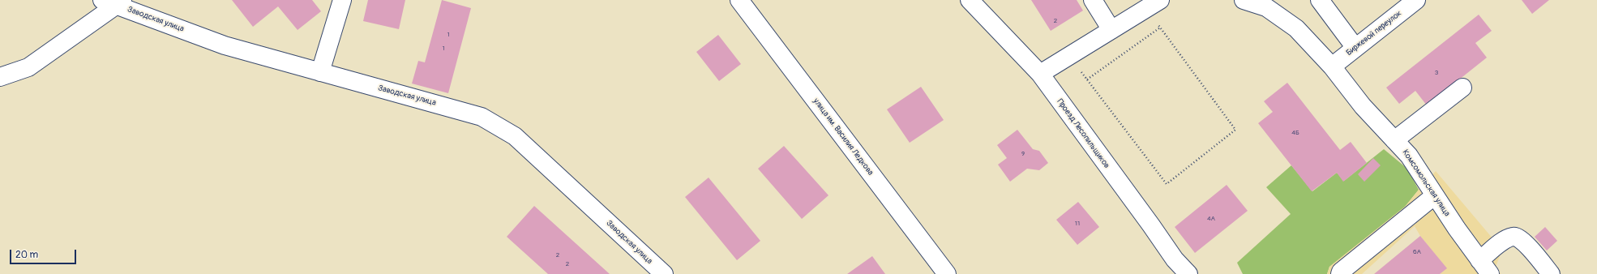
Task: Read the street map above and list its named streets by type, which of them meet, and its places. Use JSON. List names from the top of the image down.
{
  "streets": {
    "street": [
      "Заводская улица",
      "Биржевой переулок",
      "Проезд Лесопильщиков",
      "улица им. Василия Ледкова",
      "Комсомольская улица"
    ]
  },
  "crossings": [
    ["Биржевой переулок", "Комсомольская улица"]
  ],
  "house_numbers": [
    "2",
    "1",
    "1",
    "3",
    "4Б",
    "9",
    "4А",
    "11",
    "6А",
    "2",
    "2"
  ],
  "scale_bar": "20 m"
}
